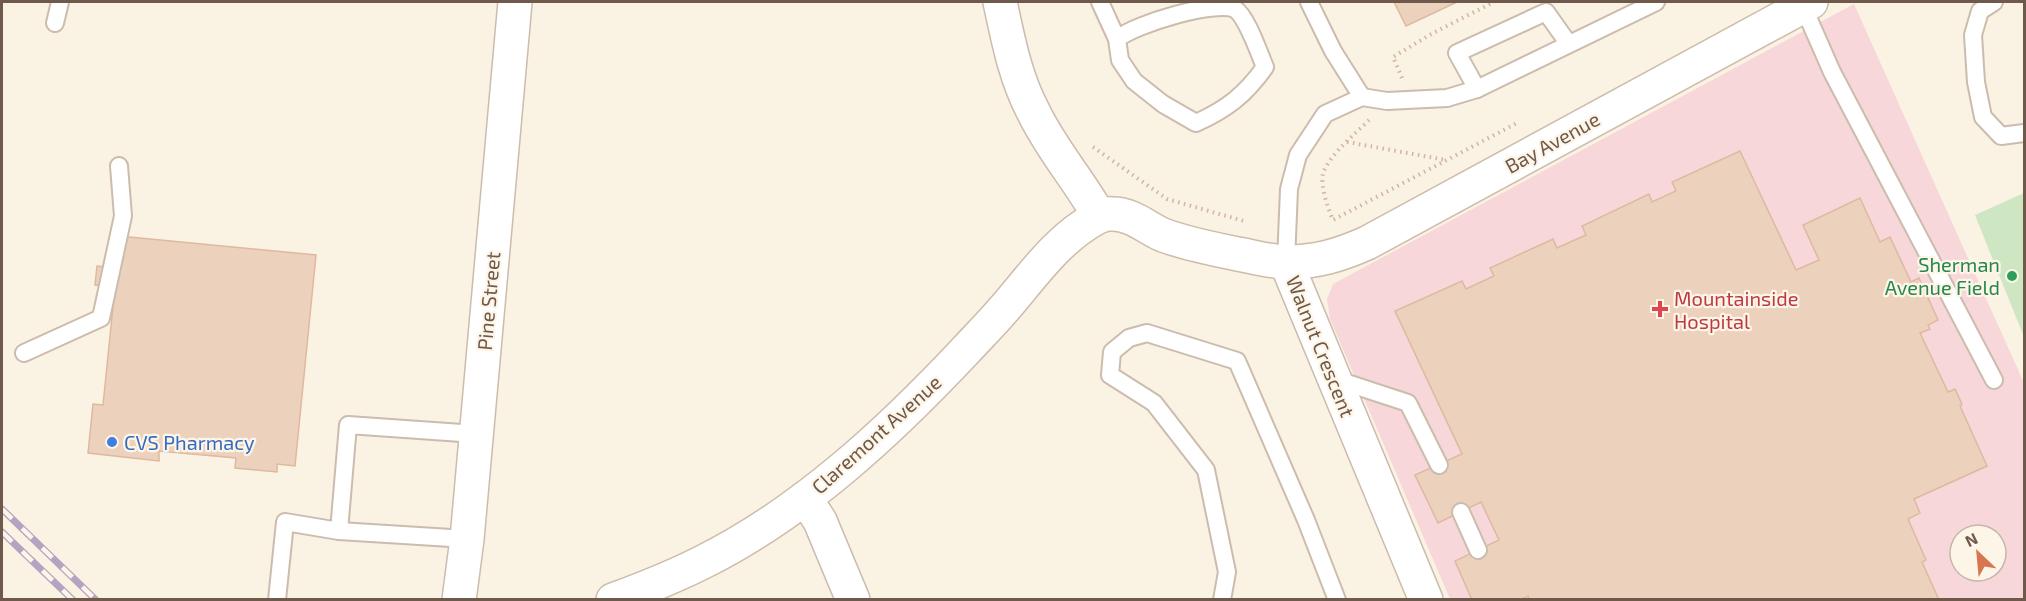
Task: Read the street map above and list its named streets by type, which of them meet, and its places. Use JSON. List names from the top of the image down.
{
  "streets": {
    "street": [
      "Bay Avenue",
      "Pine Street",
      "Walnut Crescent",
      "Claremont Avenue"
    ]
  },
  "crossings": [
    ["Bay Avenue", "Walnut Crescent"],
    ["Walnut Crescent", "Claremont Avenue"]
  ],
  "places": {
    "other": ["Sherman Avenue Field", "CVS Pharmacy"],
    "health": ["Mountainside Hospital"]
  },
  "north": "top left"
}
